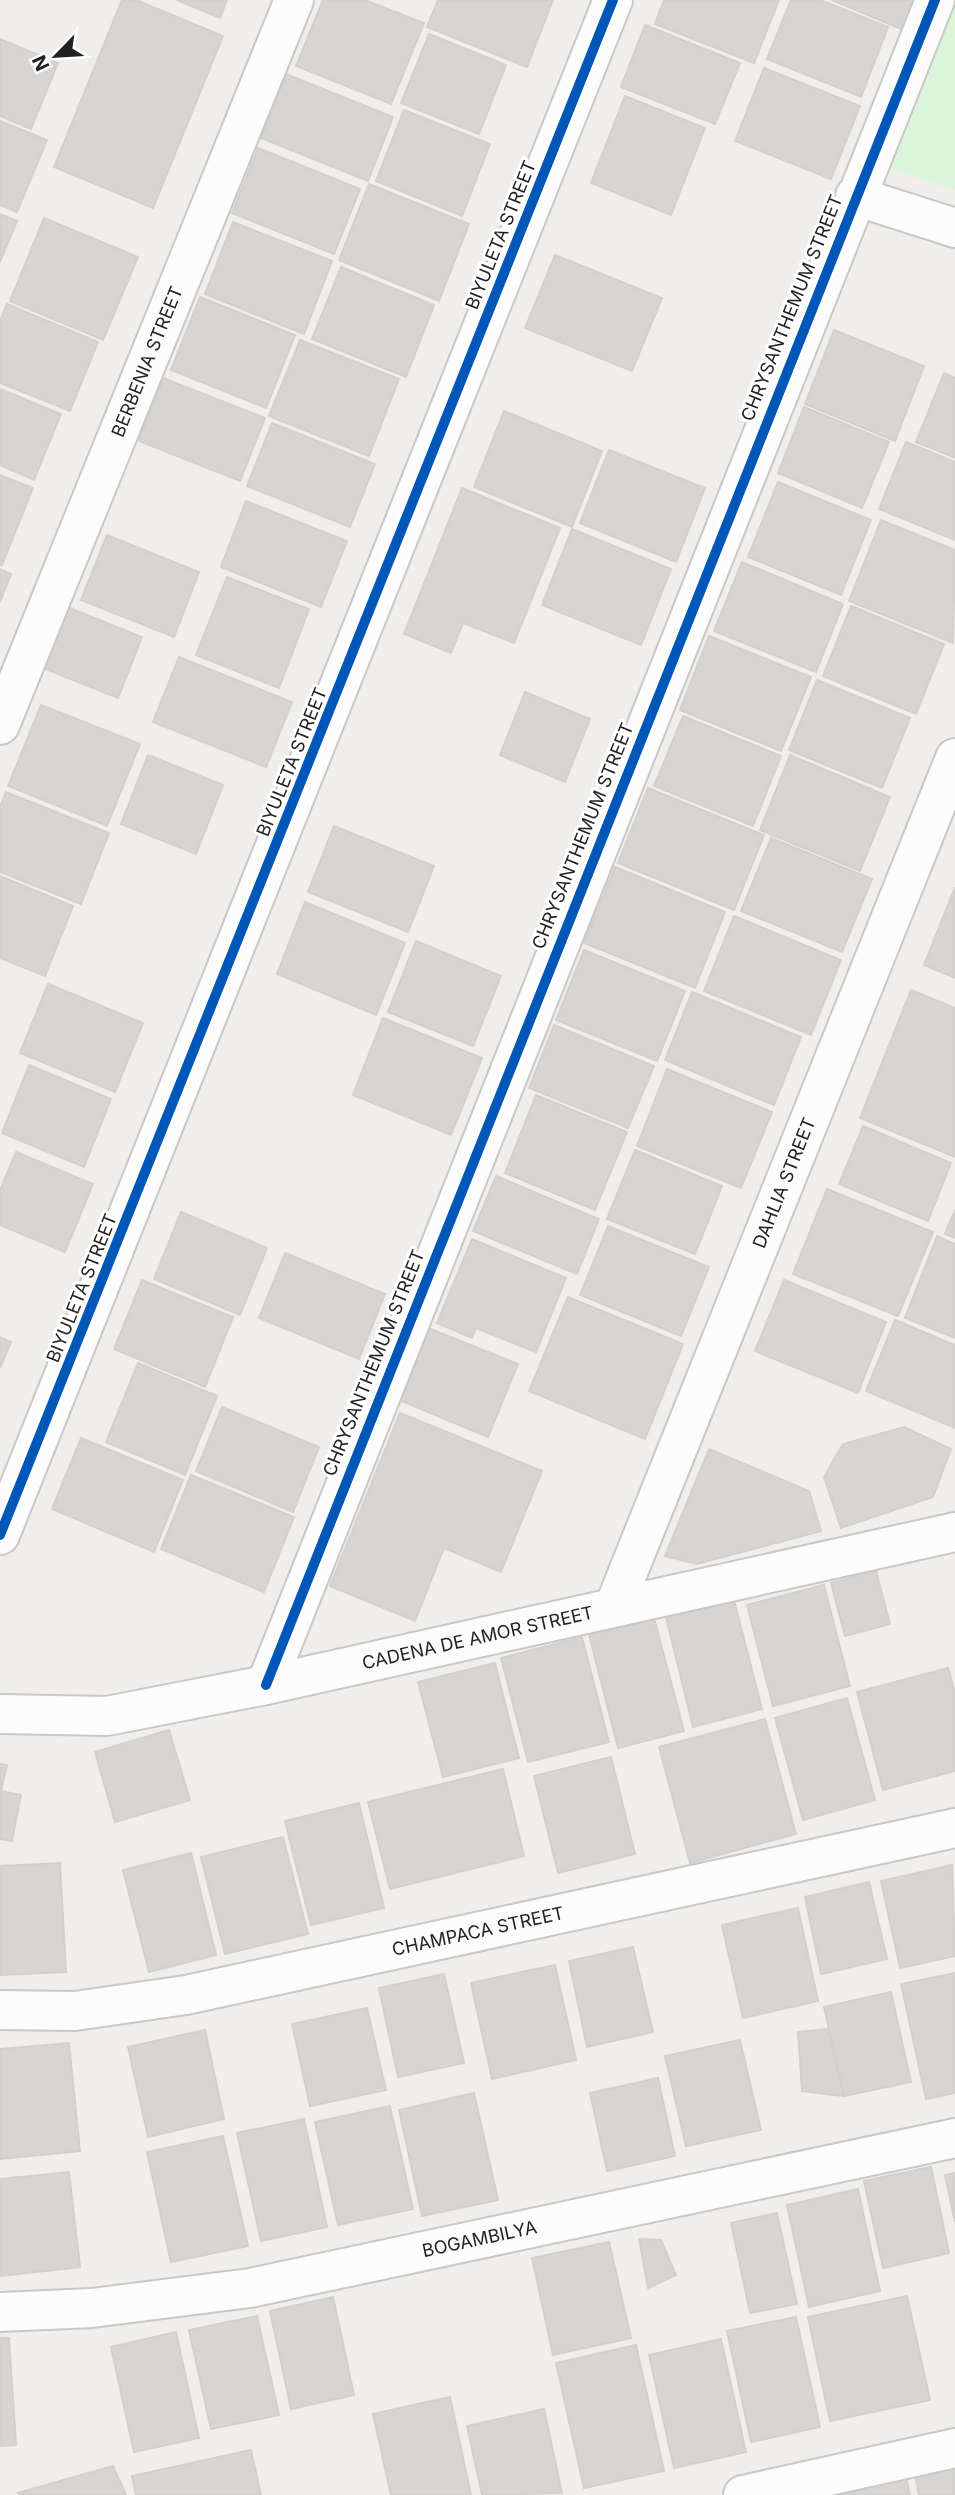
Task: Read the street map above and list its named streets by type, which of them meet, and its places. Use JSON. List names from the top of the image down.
{
  "streets": {
    "street": [
      "BIYULETA STREET",
      "CHRYSANTHEMUM STREET",
      "BERBENIA STREET",
      "DAHLIA STREET",
      "CADENA DE AMOR STREET",
      "CHAMPACA STREET",
      "BOGAMBILYA"
    ]
  },
  "crossings": [
    ["CHRYSANTHEMUM STREET", "CADENA DE AMOR STREET"],
    ["DAHLIA STREET", "CADENA DE AMOR STREET"]
  ],
  "north": "bottom left"
}
